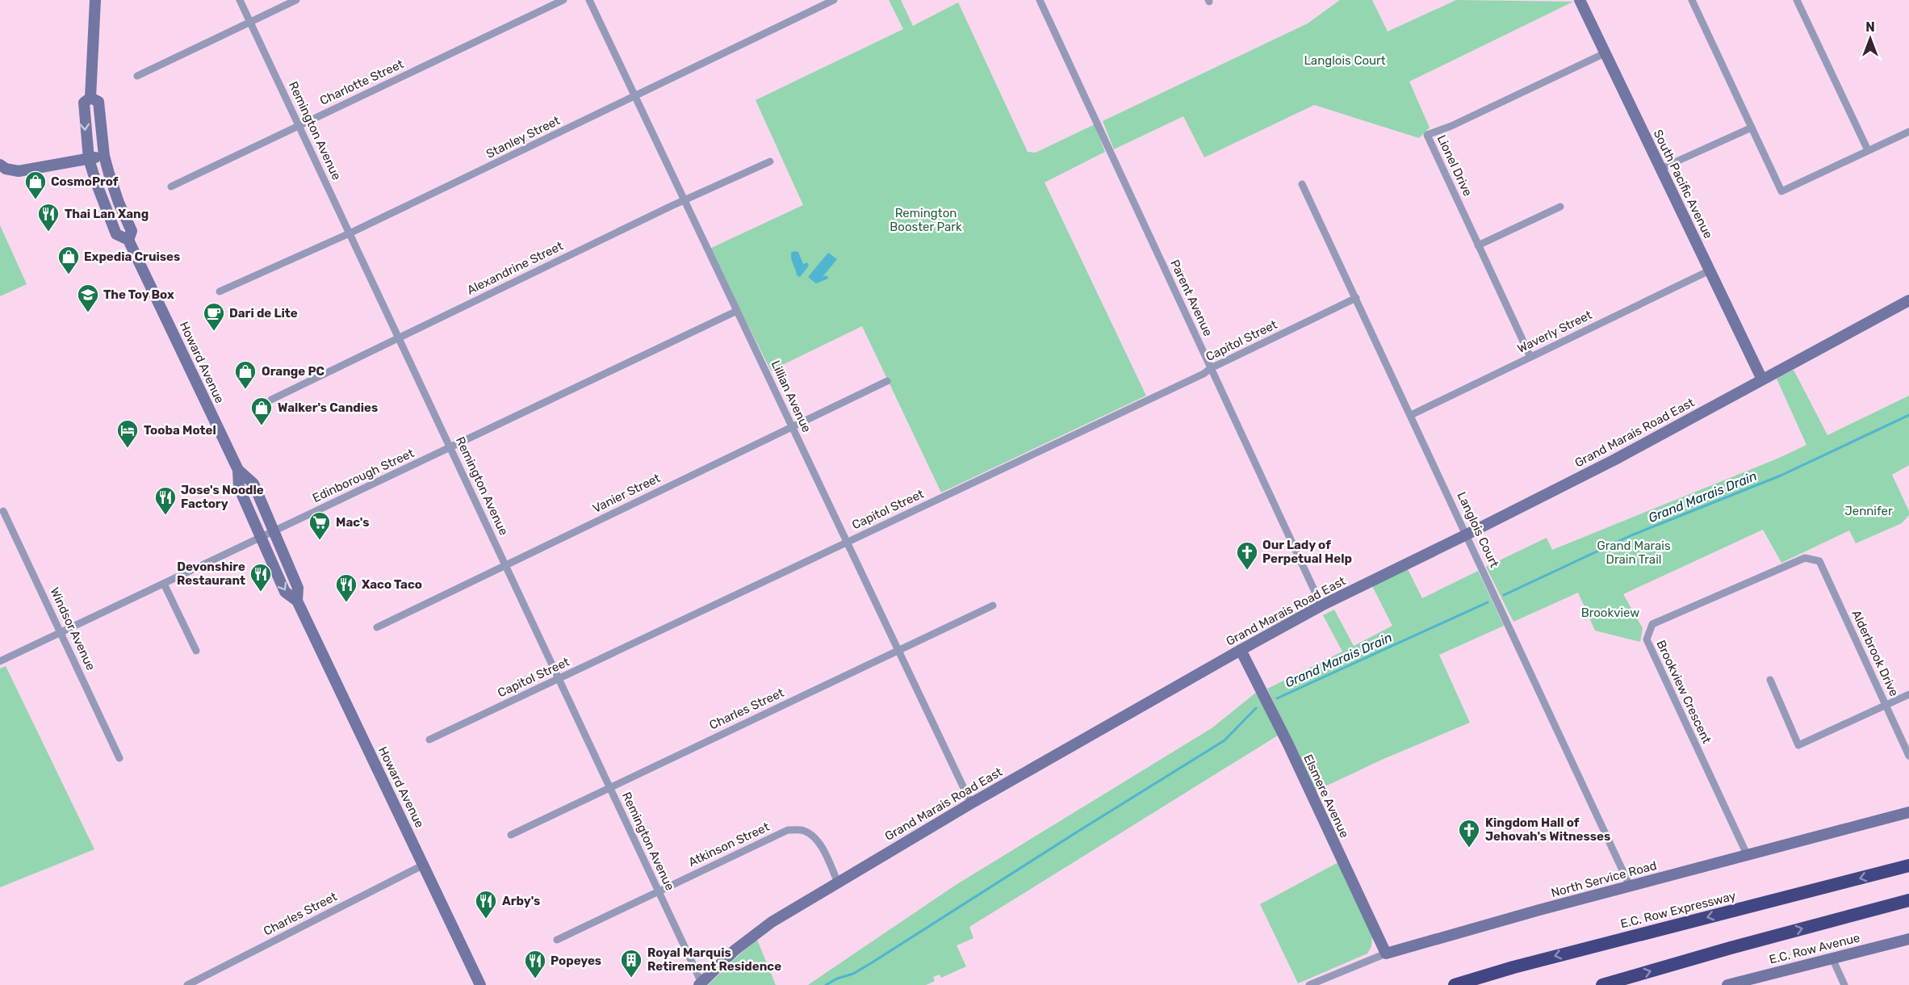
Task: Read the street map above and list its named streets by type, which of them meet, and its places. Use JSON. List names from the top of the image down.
{
  "streets": {
    "highway": ["E.C. Row Expressway"],
    "street": [
      "Charlotte Street",
      "Remington Avenue",
      "Stanley Street",
      "Lionel Drive",
      "South Pacific Avenue",
      "Alexandrine Street",
      "Parent Avenue",
      "Waverly Street",
      "Capitol Street",
      "Howard Avenue",
      "Lillian Avenue",
      "Grand Marais Road East",
      "Edinborough Street",
      "Vanier Street",
      "Langlois Court",
      "Windsor Avenue",
      "Alderbrook Drive",
      "Brookview Crescent",
      "Charles Street",
      "Elsmere Avenue",
      "Atkinson Street",
      "North Service Road",
      "E.C. Row Avenue"
    ]
  },
  "crossings": [
    ["Charlotte Street", "Remington Avenue"],
    ["Remington Avenue", "Stanley Street"],
    ["Remington Avenue", "Alexandrine Street"],
    ["Remington Avenue", "Capitol Street"],
    ["Remington Avenue", "Grand Marais Road East"],
    ["Remington Avenue", "Edinborough Street"],
    ["Remington Avenue", "Vanier Street"],
    ["Remington Avenue", "Charles Street"],
    ["Remington Avenue", "Atkinson Street"],
    ["Stanley Street", "Lillian Avenue"],
    ["Lionel Drive", "South Pacific Avenue"],
    ["Lionel Drive", "Waverly Street"],
    ["South Pacific Avenue", "Waverly Street"],
    ["South Pacific Avenue", "Grand Marais Road East"],
    ["Alexandrine Street", "Lillian Avenue"],
    ["Parent Avenue", "Capitol Street"],
    ["Parent Avenue", "Grand Marais Road East"],
    ["Waverly Street", "Langlois Court"],
    ["Capitol Street", "Lillian Avenue"],
    ["Capitol Street", "Langlois Court"],
    ["Howard Avenue", "Edinborough Street"],
    ["Howard Avenue", "Charles Street"],
    ["Lillian Avenue", "Grand Marais Road East"],
    ["Lillian Avenue", "Edinborough Street"],
    ["Lillian Avenue", "Vanier Street"],
    ["Lillian Avenue", "Charles Street"],
    ["Grand Marais Road East", "Langlois Court"],
    ["Grand Marais Road East", "Elsmere Avenue"],
    ["Grand Marais Road East", "Atkinson Street"],
    ["Edinborough Street", "Windsor Avenue"],
    ["Langlois Court", "North Service Road"],
    ["Alderbrook Drive", "Brookview Crescent"],
    ["Brookview Crescent", "North Service Road"],
    ["Elsmere Avenue", "North Service Road"]
  ],
  "water": ["Grand Marais Drain"],
  "parks": [
    "Langlois Court",
    "Remington Booster Park",
    "Jennifer",
    "Grand Marais Drain Trail",
    "Brookview"
  ],
  "places": {
    "shop": [
      "CosmoProf",
      "Expedia Cruises",
      "Orange PC",
      "Walker's Candies"
    ],
    "restaurant": [
      "Thai Lan Xang",
      "Jose's Noodle Factory",
      "Devonshire Restaurant",
      "Xaco Taco",
      "Arby's",
      "Popeyes"
    ],
    "school or university": ["The Toy Box"],
    "cafe": ["Dari de Lite"],
    "hotel": ["Tooba Motel"],
    "supermarket": ["Mac's"],
    "church": ["Our Lady of Perpetual Help", "Kingdom Hall of Jehovah's Witnesses"],
    "building": ["Royal Marquis Retirement Residence"]
  },
  "north": "top"
}
